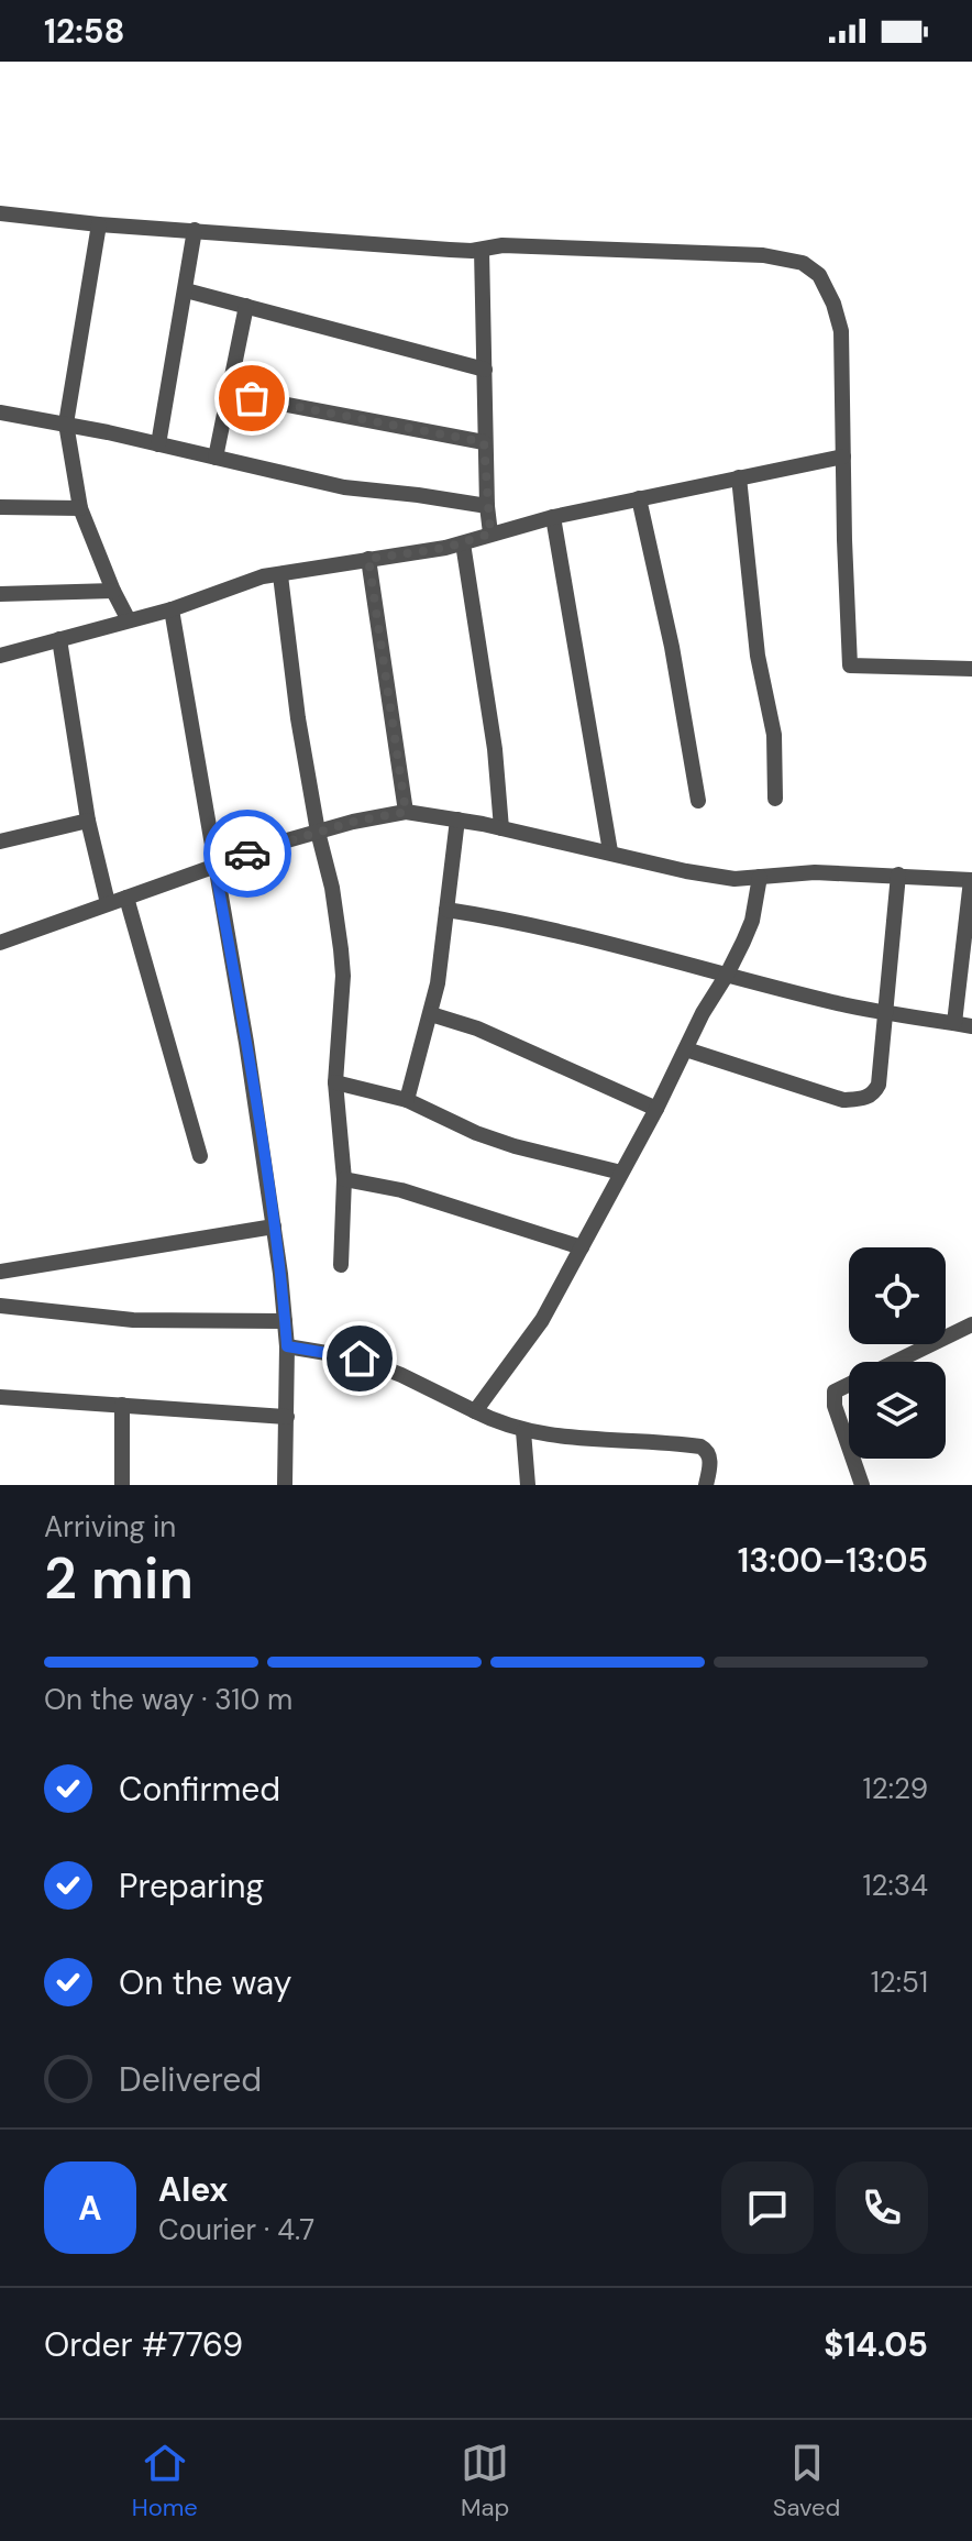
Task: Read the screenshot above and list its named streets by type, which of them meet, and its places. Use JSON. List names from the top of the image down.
{
  "page": {
    "status": "12:58",
    "heading": ["2 min", "Arriving in", "13:00–13:05"],
    "panel": [
      "Alex",
      "Courier · 4.7",
      "Order #7769",
      "$14.05"
    ],
    "bar": "On the way · 310 m",
    "list": [
      ["Confirmed", "12:29"],
      ["Preparing", "12:34"],
      ["On the way", "12:51"],
      "Delivered"
    ],
    "round": "A",
    "tabs": ["Home", "Map", "Saved"]
  }
}
